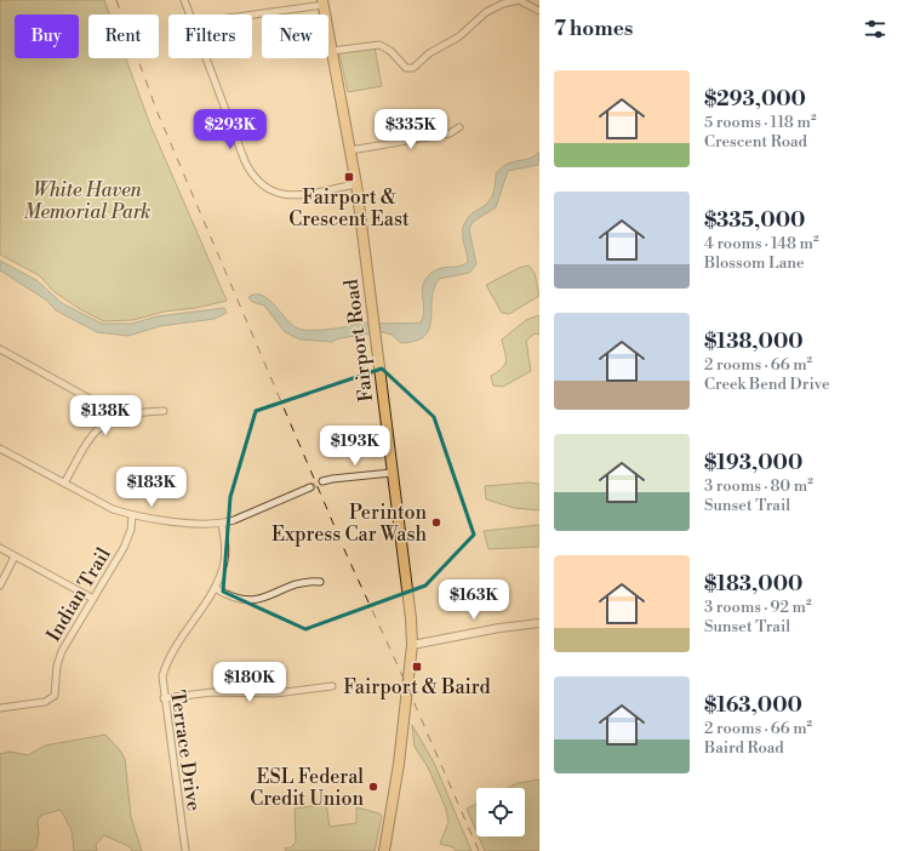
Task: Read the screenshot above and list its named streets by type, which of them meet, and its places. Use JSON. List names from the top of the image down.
{
  "streets": {
    "main road": ["Fairport Road"],
    "street": ["Indian Trail", "Terrace Drive"]
  },
  "parks": ["White Haven Memorial Park"],
  "places": {
    "transit": ["Fairport & Crescent East", "Fairport & Baird"],
    "other": ["Perinton Express Car Wash", "ESL Federal Credit Union"]
  },
  "page": {
    "heading": "7 homes",
    "chip": [
      "Buy",
      "Rent",
      "Filters",
      "New"
    ],
    "list": [
      {
        "name": "$293,000",
        "note": "5 rooms · 118 m² · Crescent Road"
      },
      {
        "name": "$335,000",
        "note": "4 rooms · 148 m² · Blossom Lane"
      },
      {
        "name": "$138,000",
        "note": "2 rooms · 66 m² · Creek Bend Drive"
      },
      {
        "name": "$193,000",
        "note": "3 rooms · 80 m² · Sunset Trail"
      },
      {
        "name": "$183,000",
        "note": "3 rooms · 92 m² · Sunset Trail"
      },
      {
        "name": "$163,000",
        "note": "2 rooms · 66 m² · Baird Road"
      }
    ],
    "price": [
      "$293K",
      "$335K",
      "$138K",
      "$193K",
      "$183K",
      "$163K",
      "$180K"
    ]
  }
}
